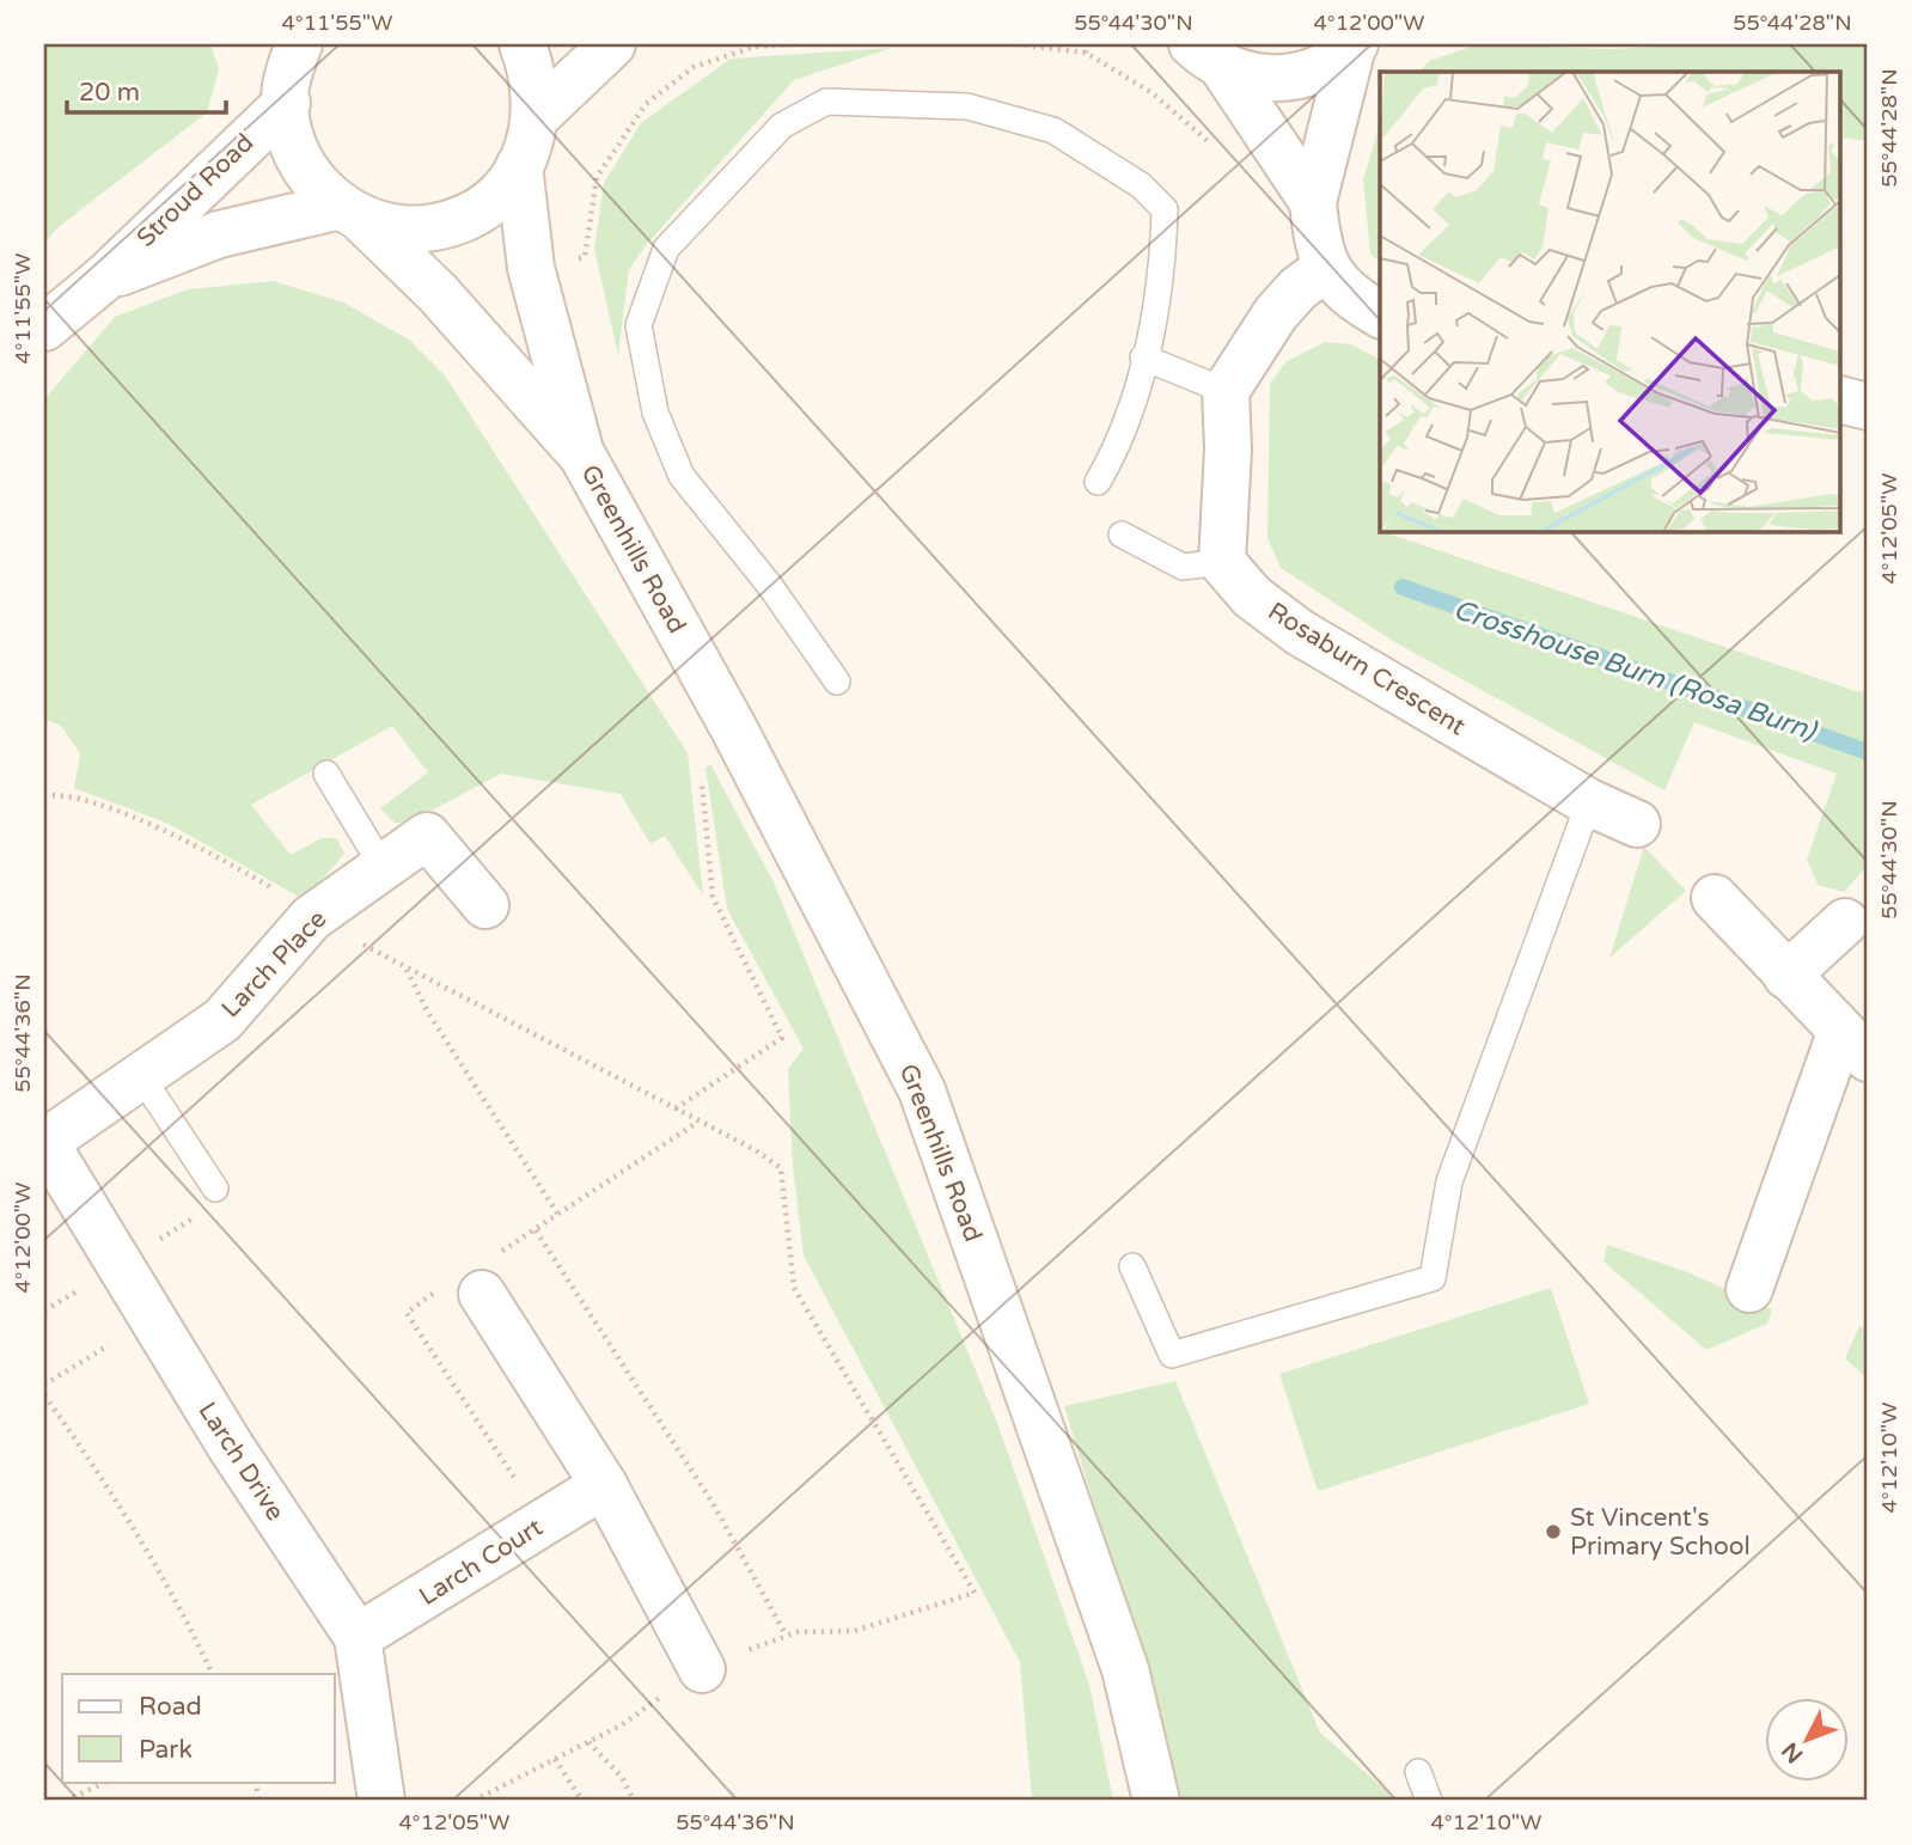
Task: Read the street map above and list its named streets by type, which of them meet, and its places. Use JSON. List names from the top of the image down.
{
  "streets": {
    "street": [
      "Stroud Road",
      "Greenhills Road",
      "Rosaburn Crescent",
      "Larch Place",
      "Larch Drive",
      "Larch Court"
    ]
  },
  "crossings": [
    ["Stroud Road", "Greenhills Road"],
    ["Larch Place", "Larch Drive"],
    ["Larch Drive", "Larch Court"]
  ],
  "water": ["Crosshouse Burn (Rosa Burn)"],
  "places": ["St Vincent's Primary School"],
  "legend": ["Road", "Park"],
  "scale_bar": "20 m",
  "north": "bottom left",
  "coordinates": [
    "4°11'55\"W",
    "55°44'30\"N",
    "4°12'00\"W",
    "55°44'28\"N",
    "4°12'05\"W",
    "55°44'36\"N",
    "4°12'10\"W"
  ]
}
